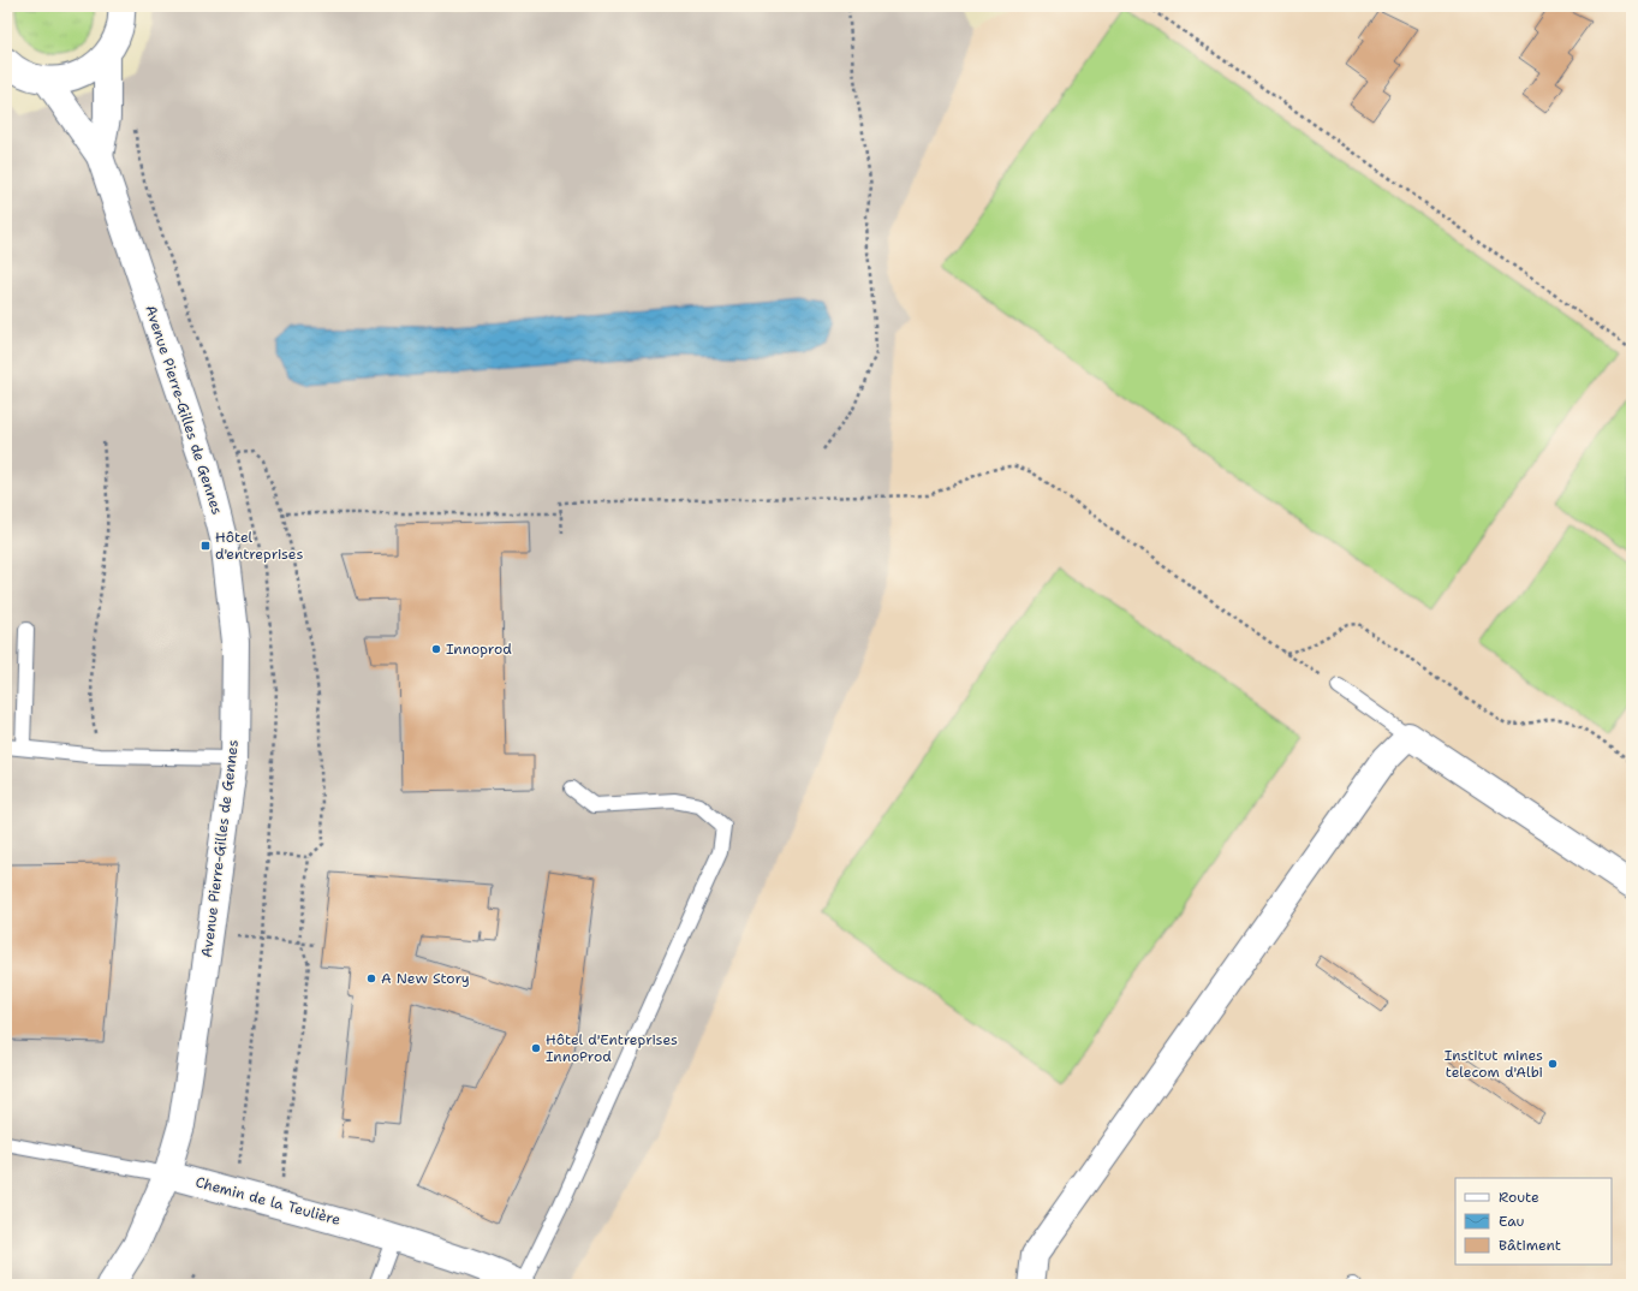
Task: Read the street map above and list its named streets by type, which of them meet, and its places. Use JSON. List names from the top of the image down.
{
  "streets": {
    "street": ["Avenue Pierre-Gilles de Gennes", "Chemin de la Teulière"]
  },
  "crossings": [
    ["Avenue Pierre-Gilles de Gennes", "Chemin de la Teulière"]
  ],
  "places": {
    "transit": ["Hôtel d'entreprises"],
    "other": [
      "Innoprod",
      "A New Story",
      "Hôtel d'Entreprises InnoProd",
      "Institut mines telecom d'Albi"
    ]
  },
  "legend": ["Route", "Eau", "Bâtiment"]
}
